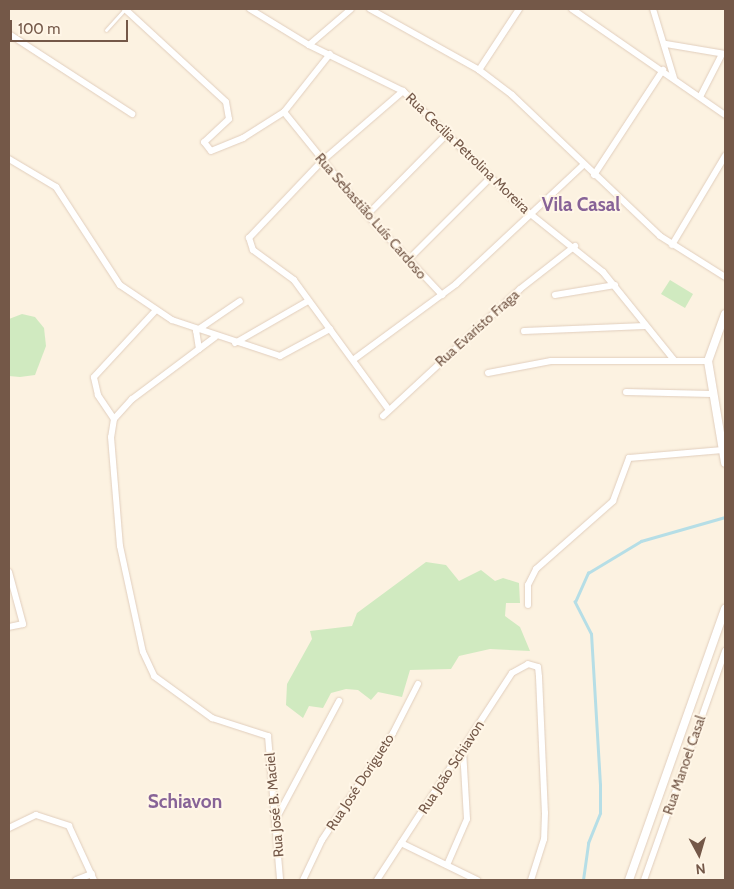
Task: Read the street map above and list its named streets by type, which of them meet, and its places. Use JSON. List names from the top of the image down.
{
  "streets": {
    "street": [
      "Rua Cecilia Petrolina Moreira",
      "Rua Sebastião Luís Cardoso",
      "Rua Evaristo Fraga",
      "Rua Manoel Casal",
      "Rua João Schiavon",
      "Rua José Dorigueto",
      "Rua José B. Maciel"
    ]
  },
  "crossings": [
    ["Rua Cecilia Petrolina Moreira", "Rua Evaristo Fraga"]
  ],
  "districts": ["Vila Casal", "Schiavon"],
  "scale_bar": "100 m",
  "north": "bottom"
}
